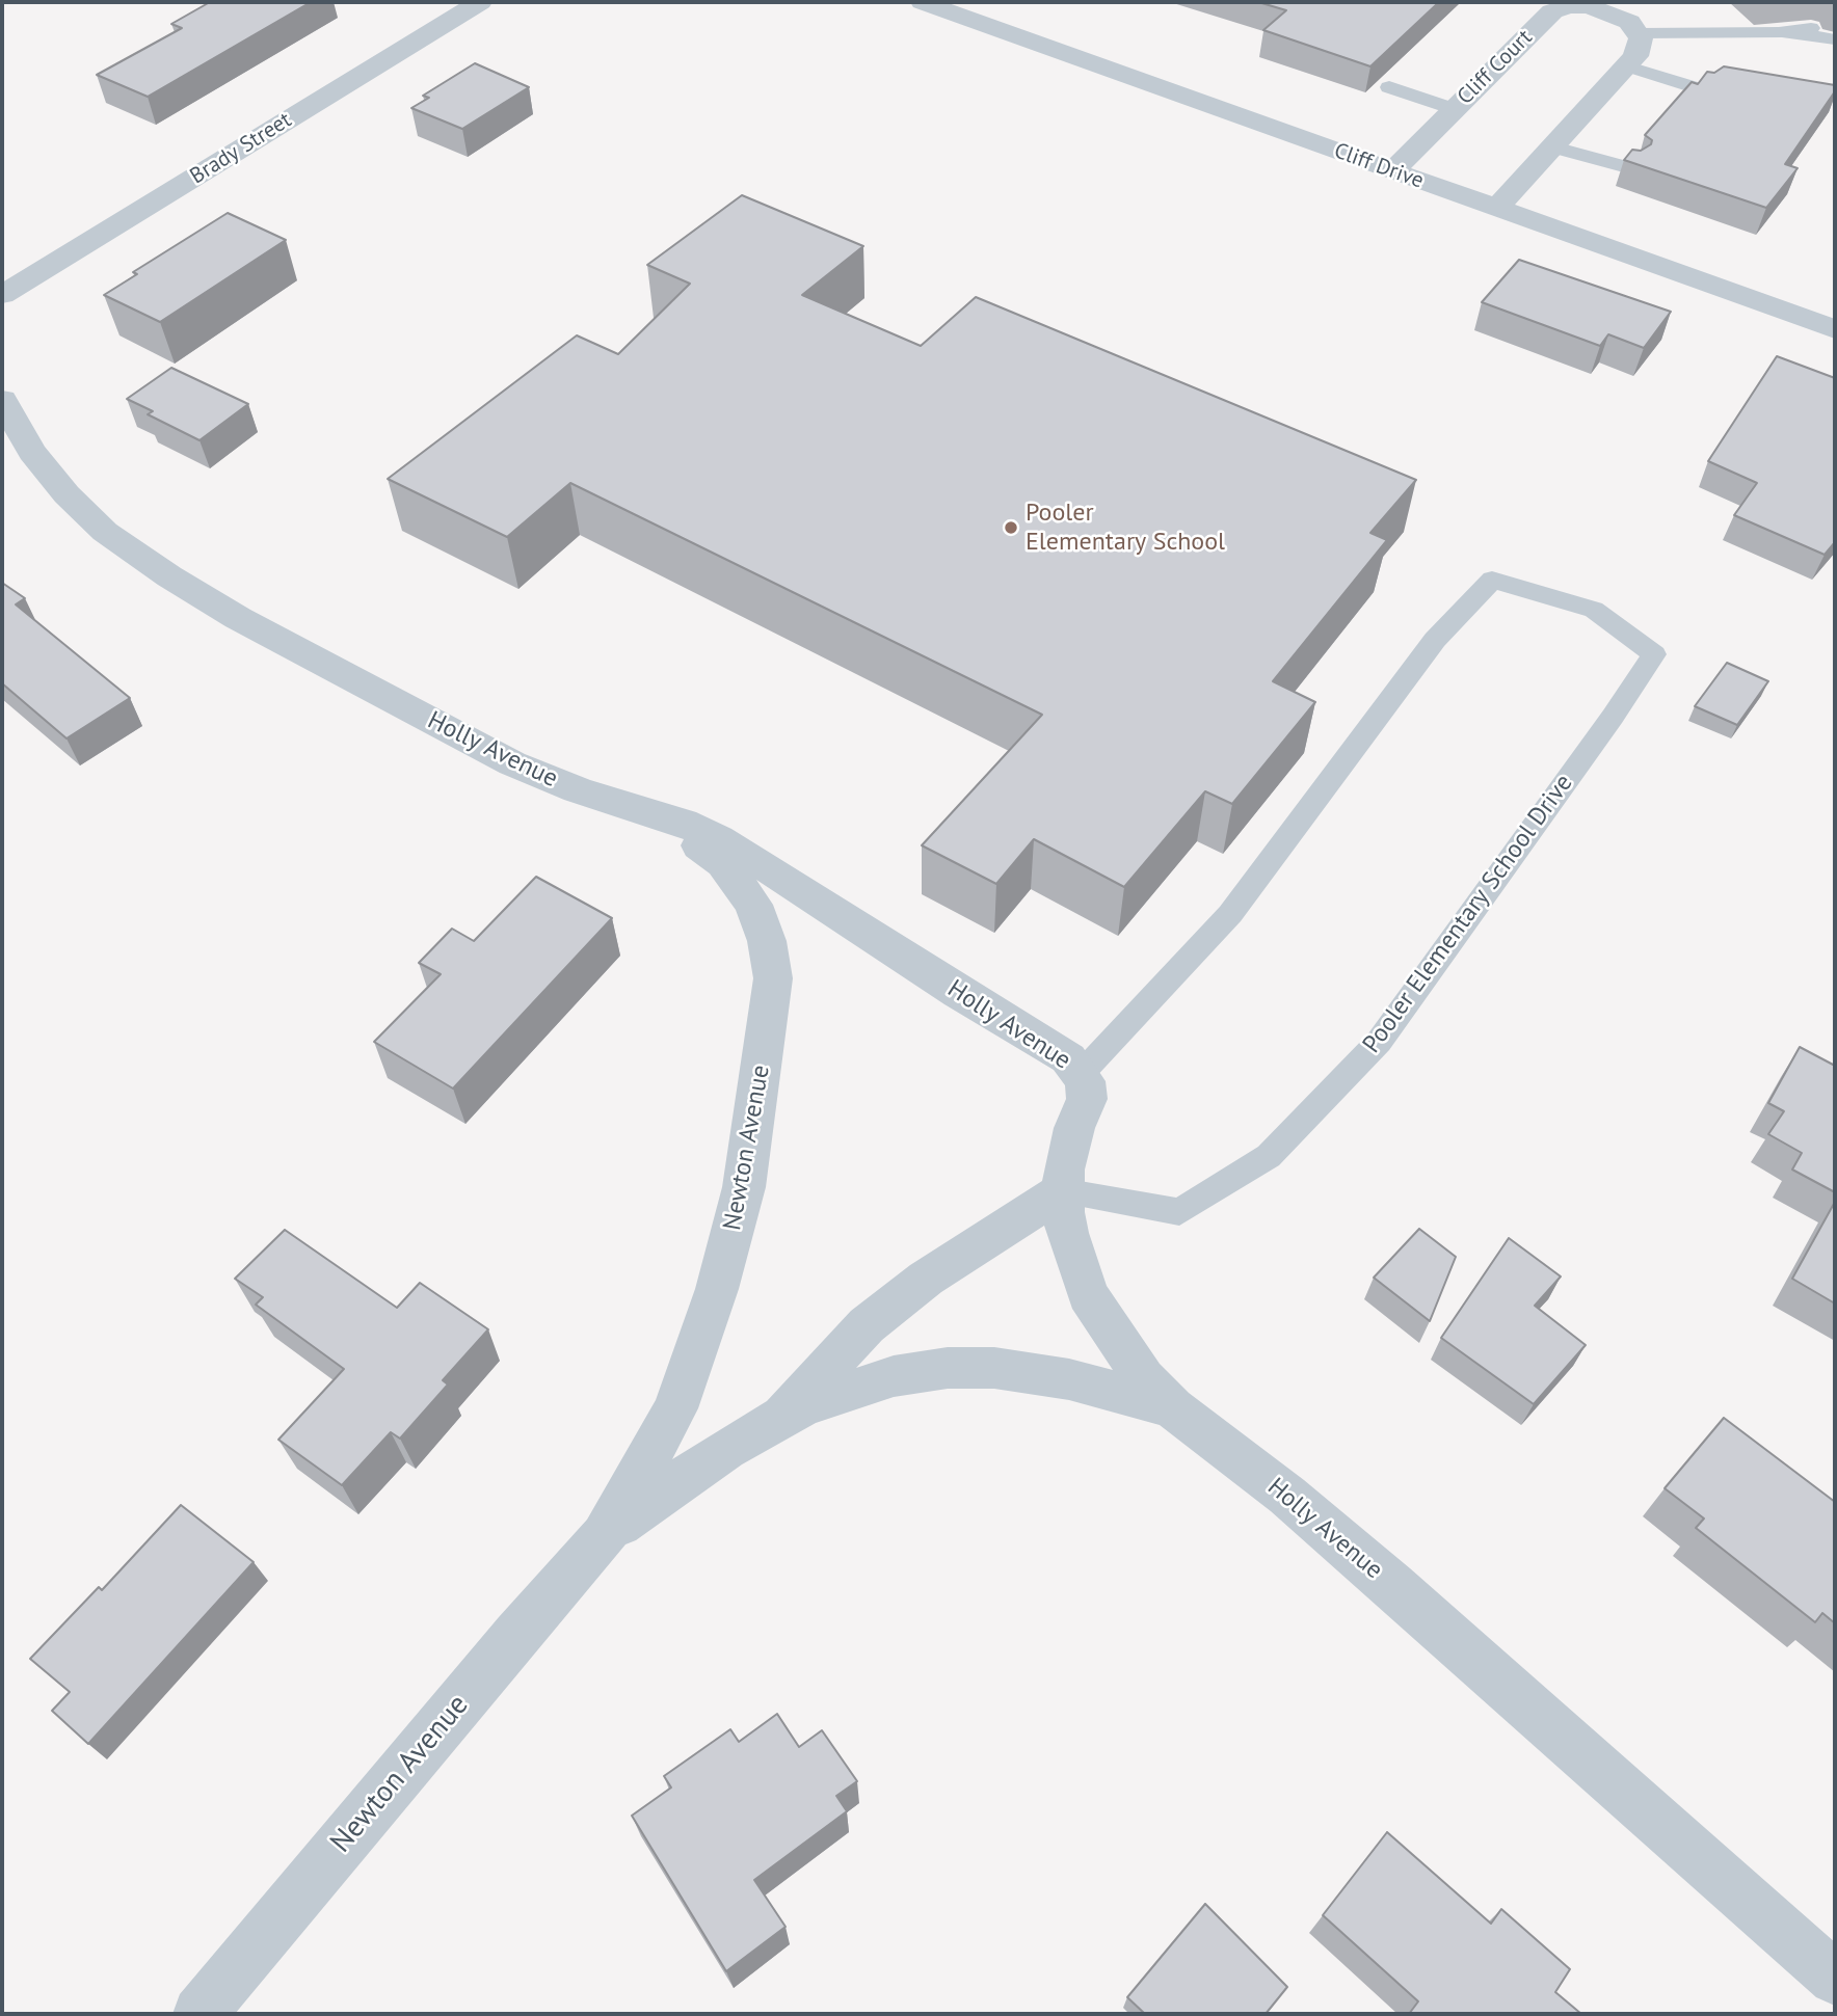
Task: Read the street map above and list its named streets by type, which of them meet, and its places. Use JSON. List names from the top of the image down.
{
  "streets": {
    "street": [
      "Cliff Court",
      "Brady Street",
      "Cliff Drive",
      "Holly Avenue",
      "Newton Avenue"
    ],
    "lane": ["Pooler Elementary School Drive"]
  },
  "crossings": [
    ["Cliff Court", "Cliff Drive"],
    ["Holly Avenue", "Pooler Elementary School Drive"],
    ["Holly Avenue", "Newton Avenue"],
    ["Pooler Elementary School Drive", "Newton Avenue"]
  ],
  "places": ["Pooler Elementary School"]
}
